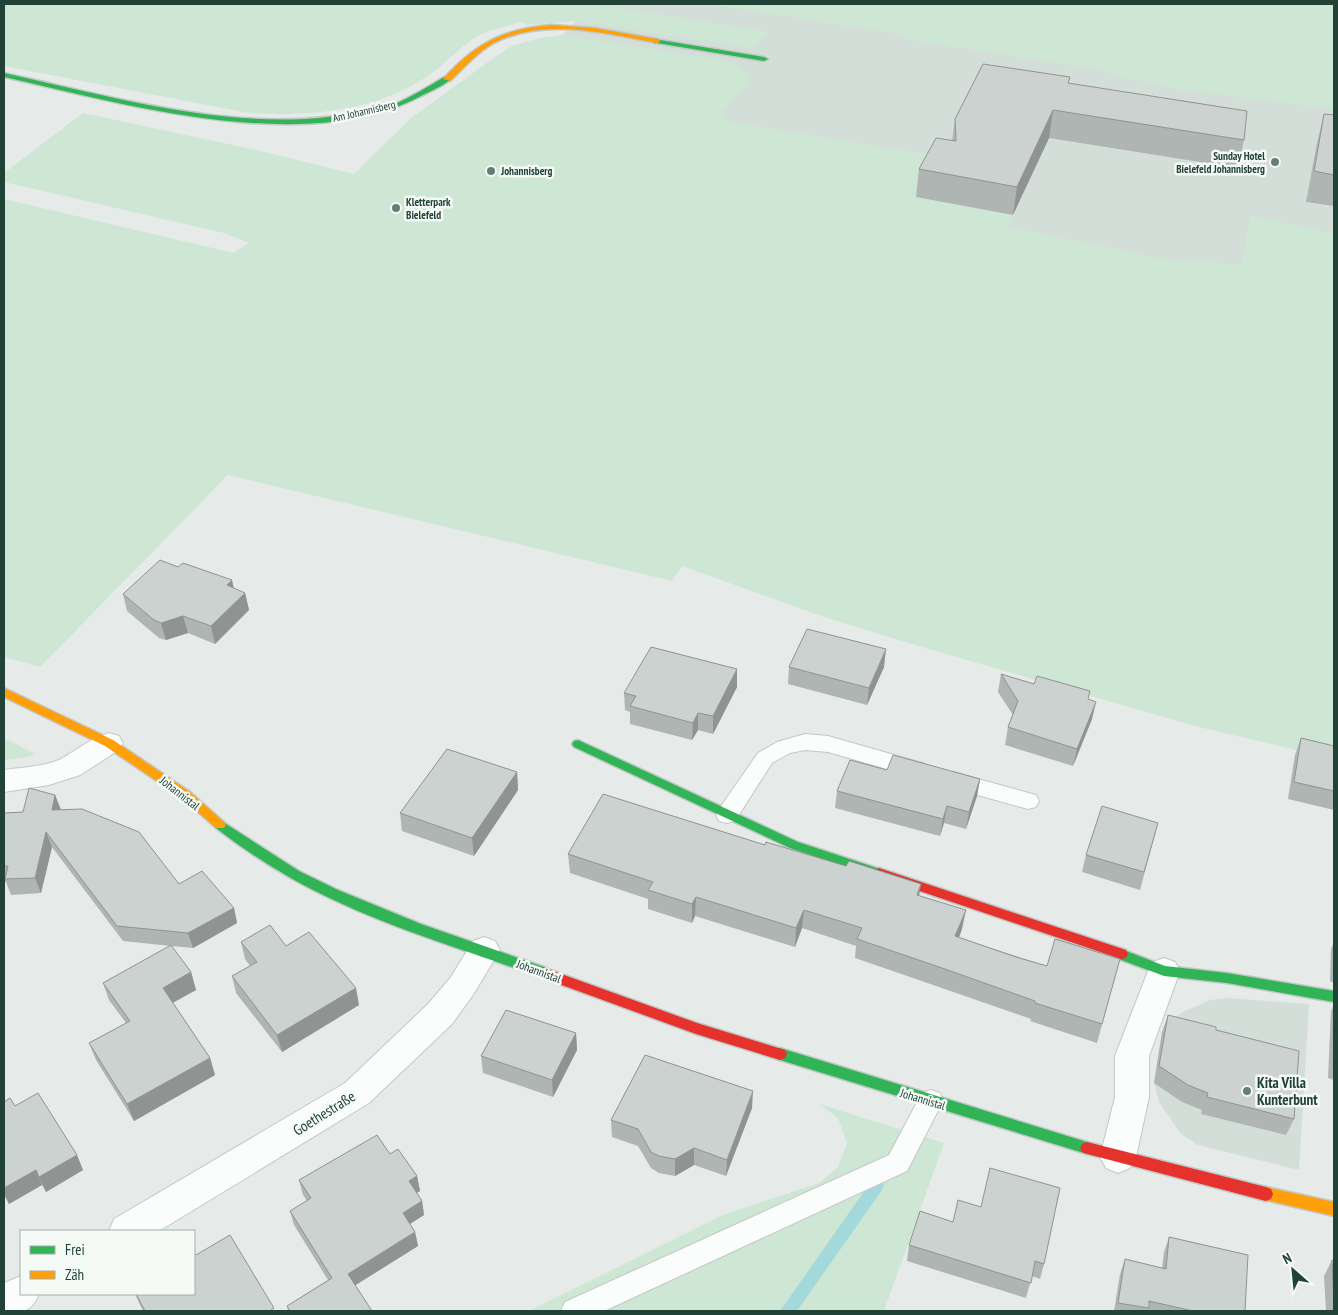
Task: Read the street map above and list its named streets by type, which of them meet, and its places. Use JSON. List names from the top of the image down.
{
  "streets": {
    "street": ["Am Johannisberg", "Johannistal", "Goethestraße"]
  },
  "crossings": [
    ["Johannistal", "Goethestraße"]
  ],
  "places": [
    "Sunday Hotel Bielefeld Johannisberg",
    "Johannisberg",
    "Kletterpark Bielefeld",
    "Kita Villa Kunterbunt"
  ],
  "legend": ["Frei", "Zäh"],
  "north": "top left"
}
